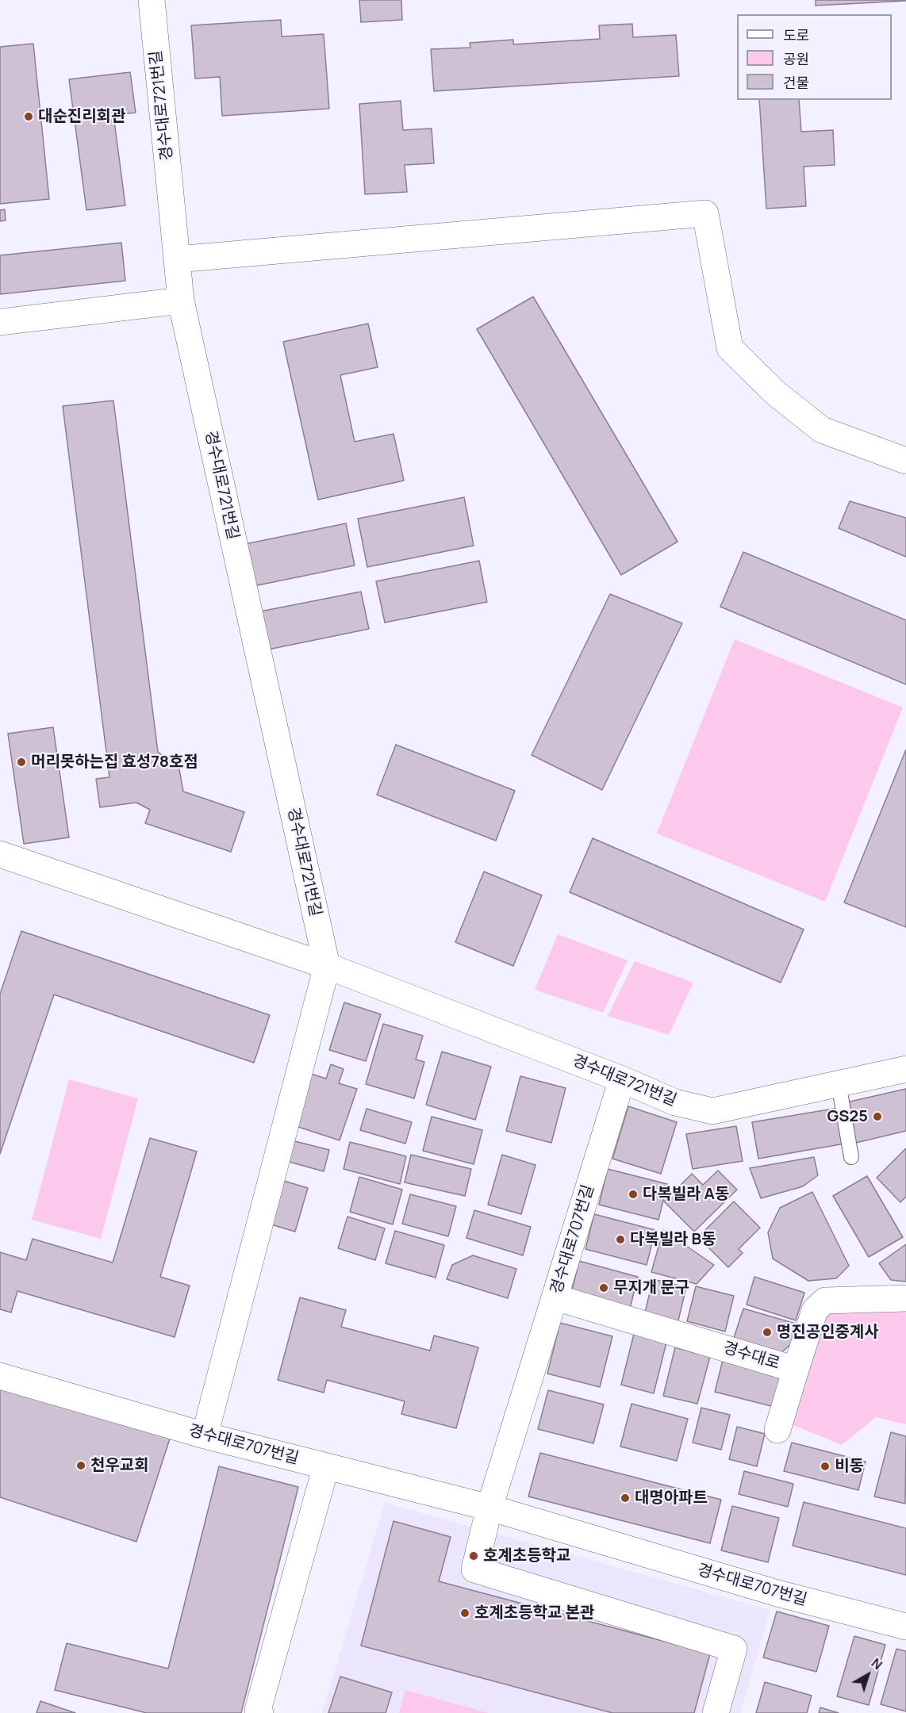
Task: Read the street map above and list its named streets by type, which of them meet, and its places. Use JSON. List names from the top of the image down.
{
  "streets": {
    "street": ["경수대로721번길", "경수대로707번길", "경수대로"]
  },
  "crossings": [
    ["경수대로721번길", "경수대로707번길"],
    ["경수대로707번길", "경수대로"]
  ],
  "places": [
    "대순진리회관",
    "머리못하는집 효성78호점",
    "GS25",
    "다복빌라 A동",
    "다복빌라 B동",
    "무지개 문구",
    "명진공인중계사",
    "천우교회",
    "비동",
    "대명아파트",
    "호계초등학교",
    "호계초등학교 본관"
  ],
  "legend": ["도로", "공원", "건물"],
  "north": "top right"
}
